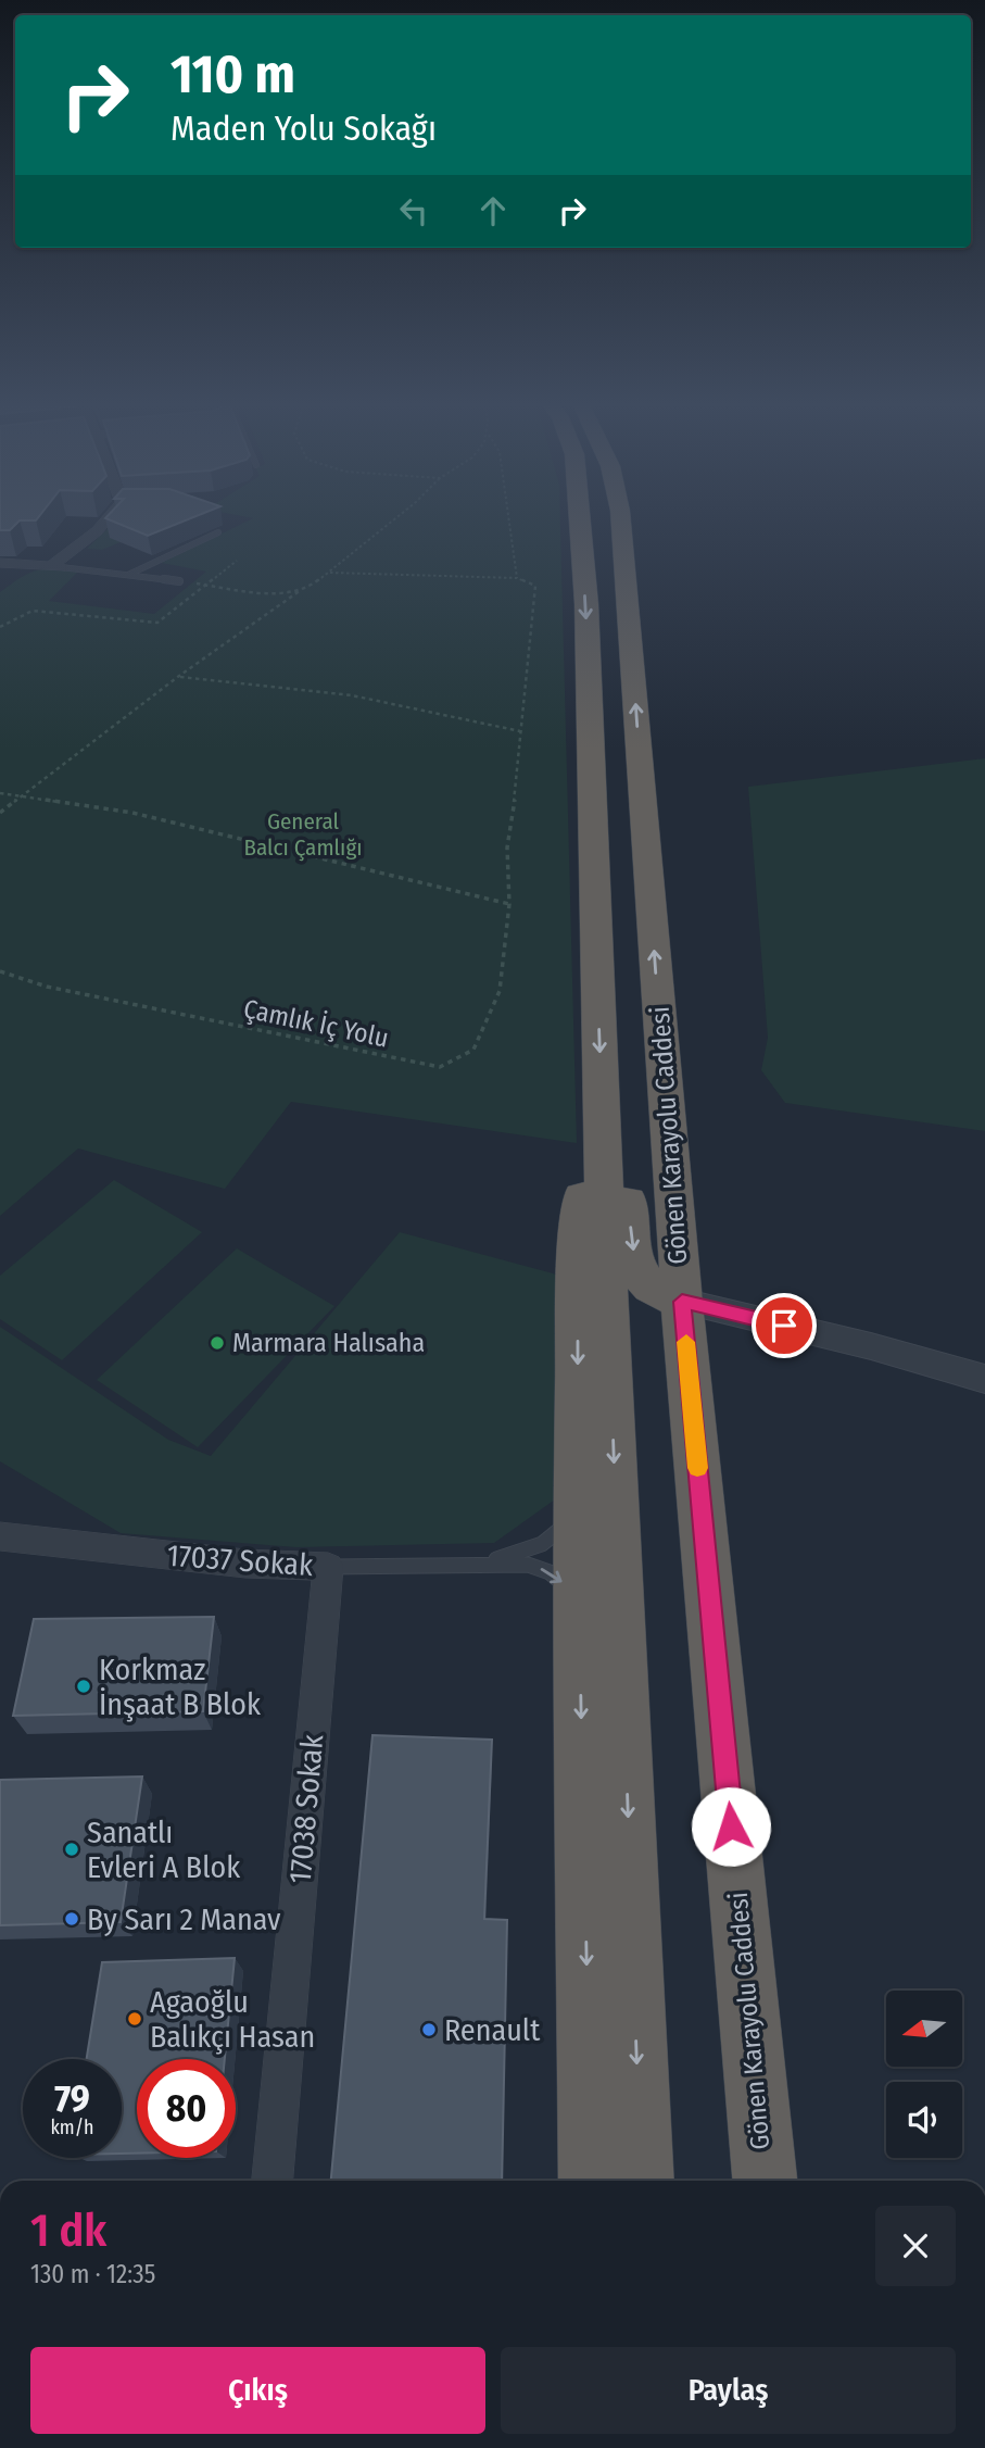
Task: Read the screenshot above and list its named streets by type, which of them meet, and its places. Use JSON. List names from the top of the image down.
{
  "streets": {
    "highway": ["Gönen Karayolu Caddesi"],
    "street": ["17037 Sokak", "17038 Sokak"],
    "path": ["Çamlık İç Yolu"]
  },
  "crossings": [
    ["17037 Sokak", "17038 Sokak"]
  ],
  "parks": ["General Balcı Çamlığı"],
  "places": [
    "Marmara Halısaha",
    "Korkmaz İnşaat B Blok",
    "Sanatlı Evleri A Blok",
    "By Sarı 2 Manav",
    "Agaoğlu Balıkçı Hasan",
    "Renault"
  ],
  "north": "left",
  "page": {
    "turn": ["110 m", "Maden Yolu Sokağı"],
    "speed": "79 km/h",
    "limit": "80",
    "heading": ["1 dk", "130 m · 12:35"],
    "buttons": ["Çıkış", "Paylaş"]
  }
}
